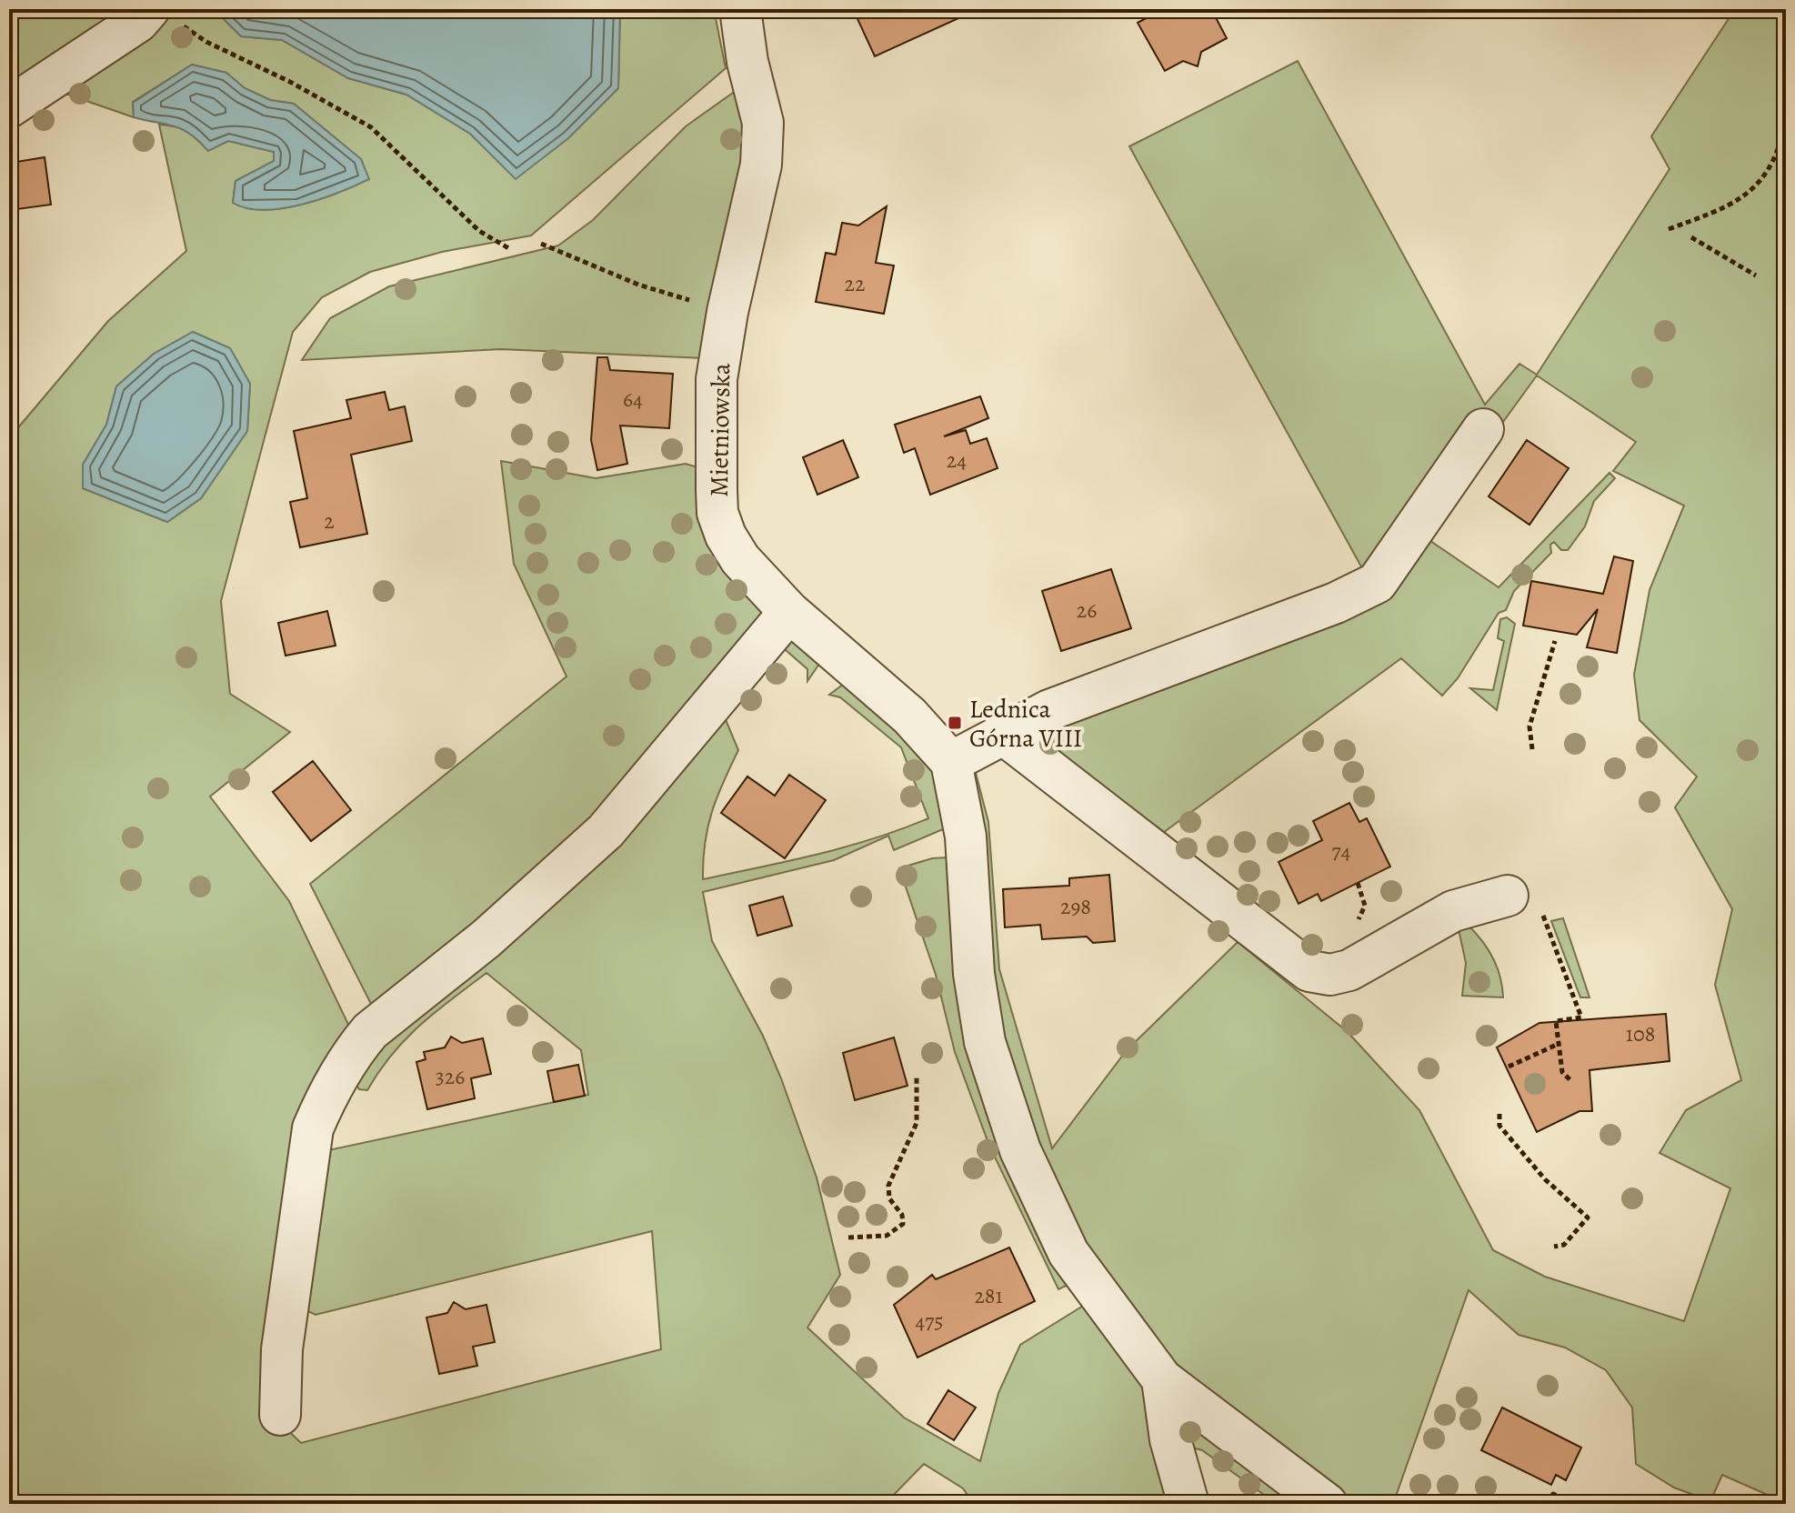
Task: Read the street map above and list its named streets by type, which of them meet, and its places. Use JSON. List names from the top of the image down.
{
  "streets": {
    "street": ["Mietniowska"]
  },
  "places": {
    "transit": ["Lednica Górna VIII"]
  },
  "house_numbers": [
    "22",
    "64",
    "24",
    "2",
    "26",
    "74",
    "298",
    "108",
    "326",
    "281",
    "475"
  ]
}
